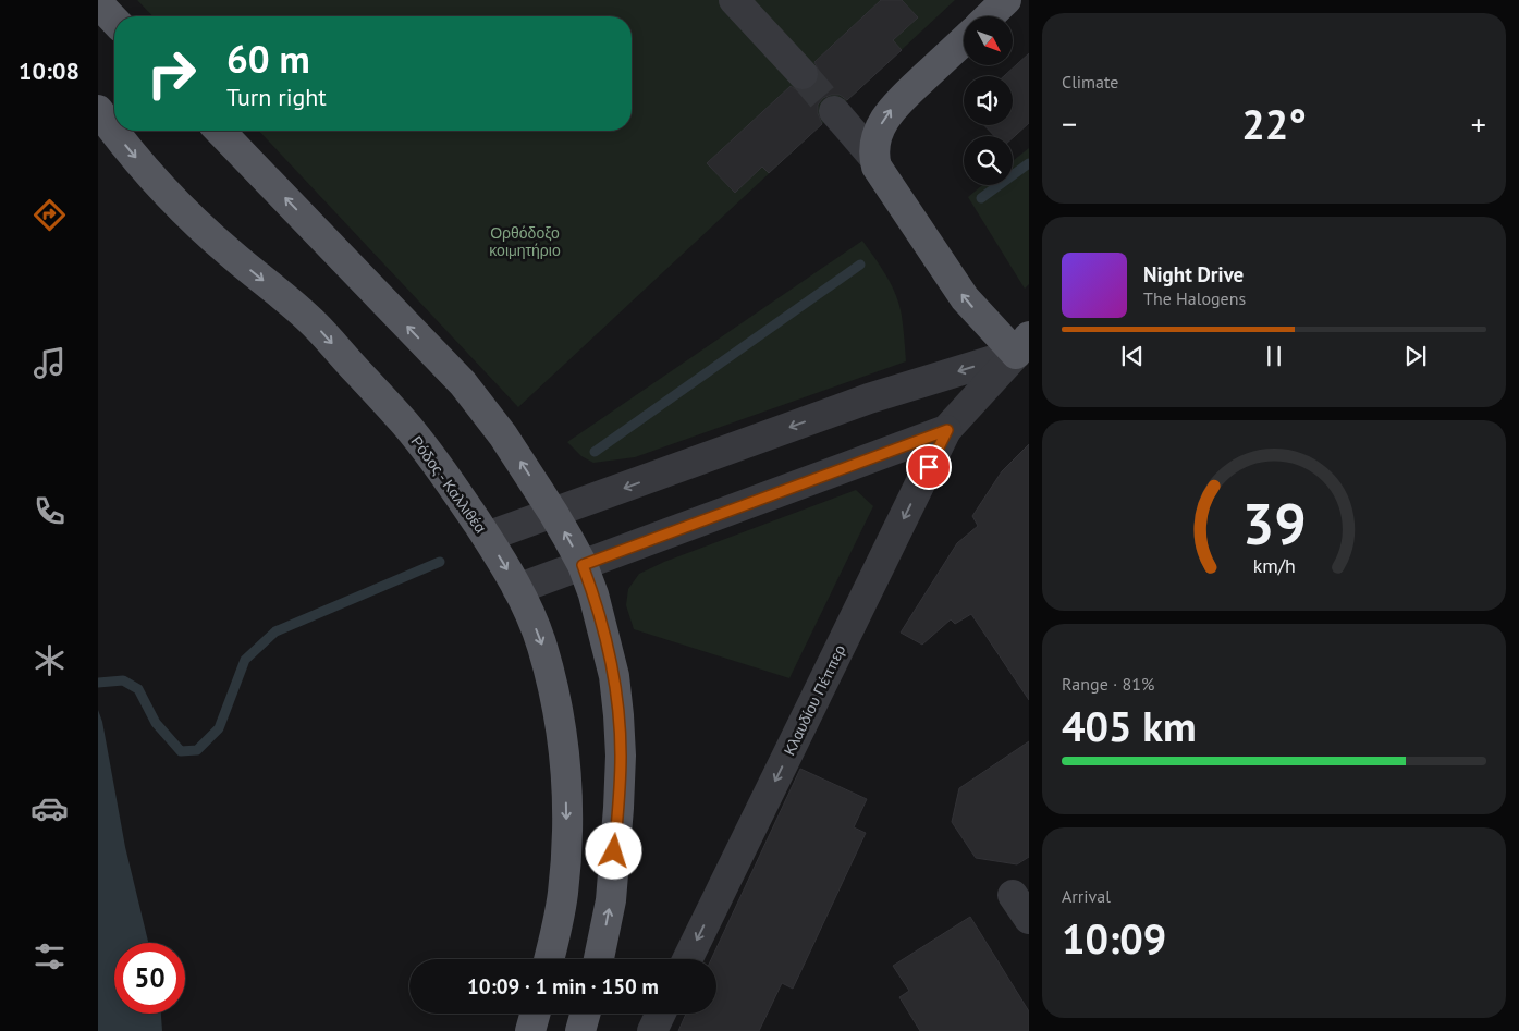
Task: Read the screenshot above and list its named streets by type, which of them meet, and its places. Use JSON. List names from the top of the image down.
{
  "streets": {
    "main road": ["Ρόδος - Καλλιθέα"],
    "street": ["Κλαυδίου Πέππερ"]
  },
  "one_way": ["Κλαυδίου Πέππερ"],
  "parks": ["Ορθόδοξο κοιμητήριο"],
  "north": "bottom right",
  "page": {
    "tabs": "10:08",
    "tile": [
      "Climate",
      ["Range · 81%", "405 km"],
      ["Arrival", "10:09"]
    ],
    "turn": ["60 m", "Turn right"],
    "heat": ["−", "22°", "+"],
    "song": ["Night Drive", "The Halogens"],
    "limit": "50",
    "trip": "10:09 · 1 min · 150 m",
    "gauge": ["39", "km/h"]
  }
}
